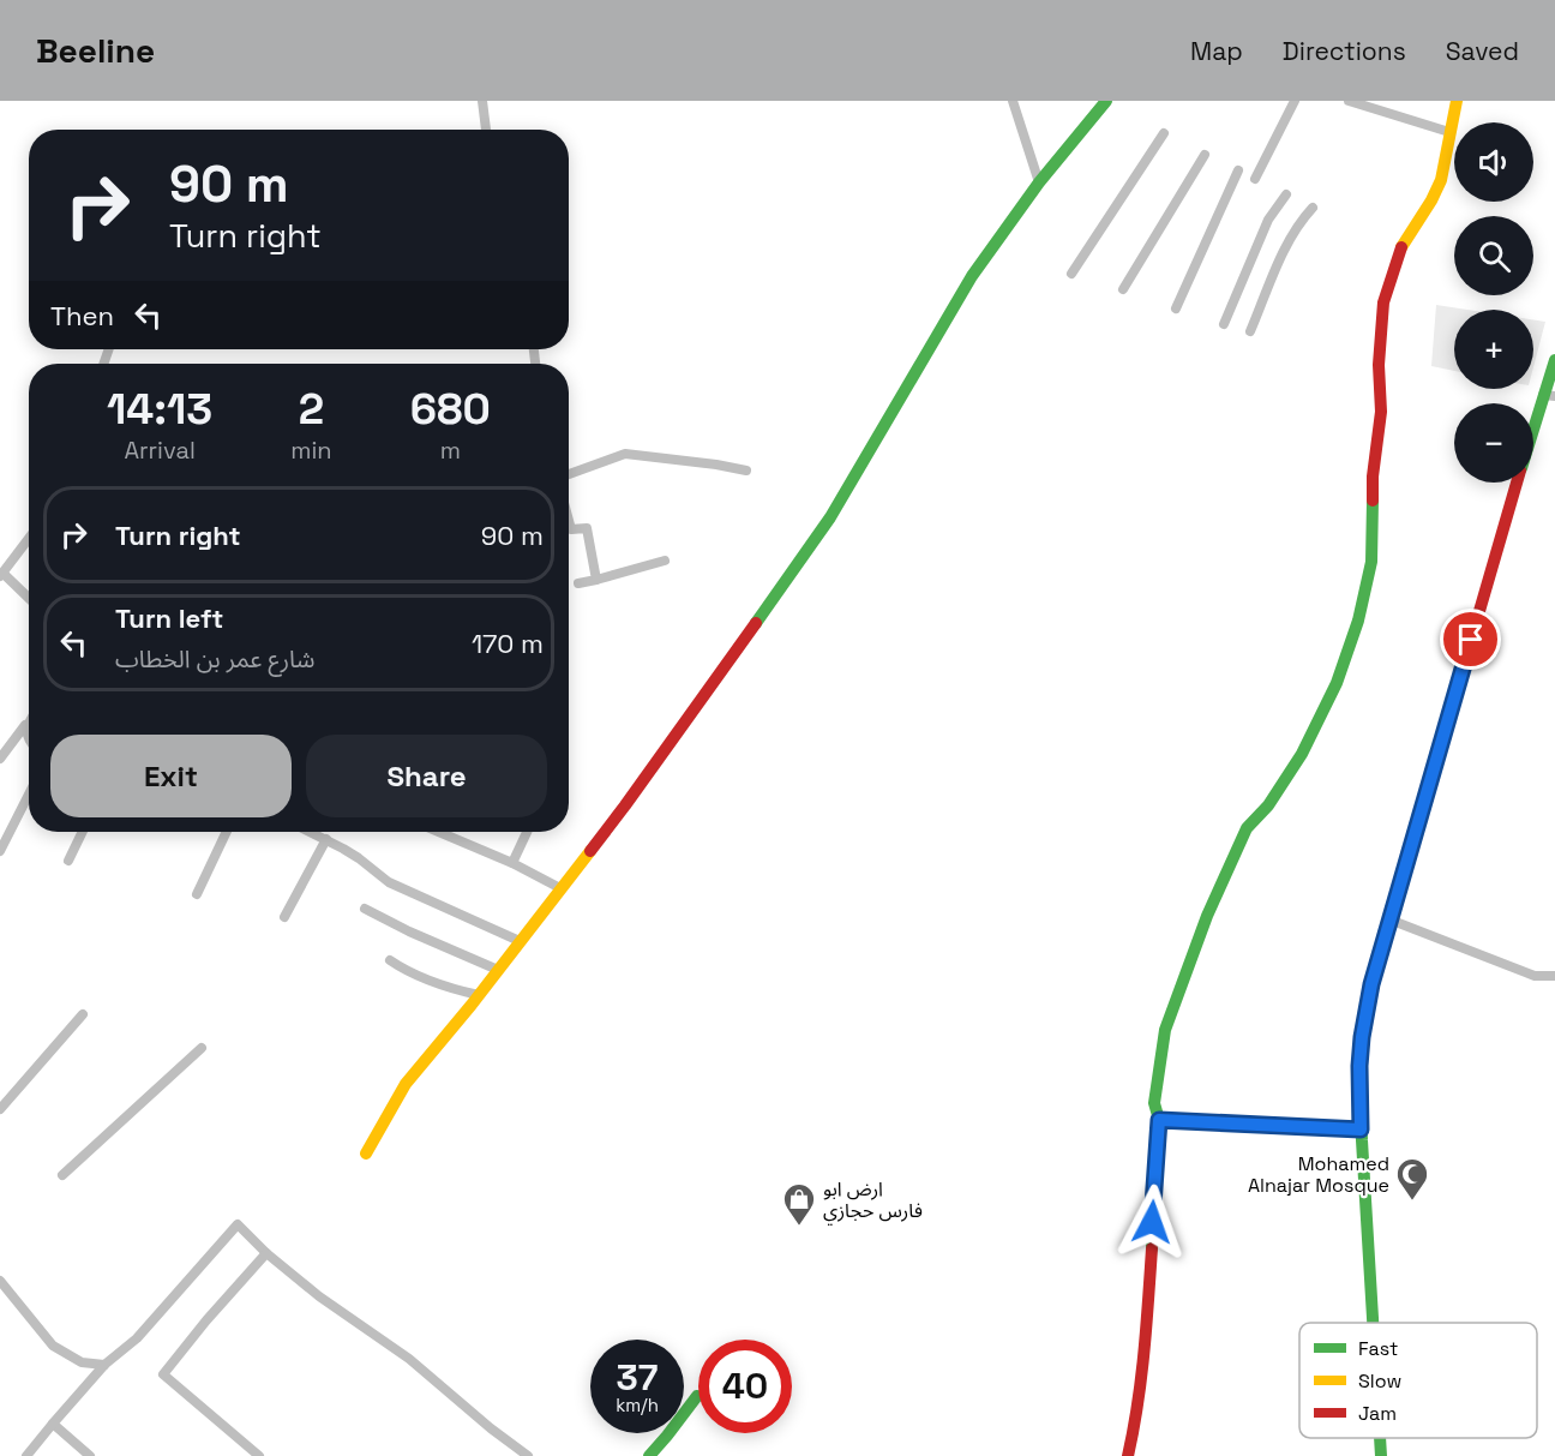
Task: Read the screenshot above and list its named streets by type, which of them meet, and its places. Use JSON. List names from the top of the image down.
{
  "places": {
    "mosque": ["Mohamed Alnajar Mosque"],
    "shop": ["ارض ابو فارس حجازي"]
  },
  "legend": ["Fast", "Slow", "Jam"],
  "page": {
    "header": "Beeline",
    "nav": ["Map", "Directions", "Saved"],
    "map_buttons": ["+", "−"],
    "turn": ["90 m", "Turn right"],
    "then": "Then",
    "eta": [
      "14:13",
      "Arrival",
      "2",
      "min",
      "680",
      "m"
    ],
    "list": [
      {
        "name": "Turn right",
        "value": "90 m"
      },
      {
        "name": "Turn left",
        "note": "شارع عمر بن الخطاب",
        "value": "170 m"
      }
    ],
    "buttons": ["Exit", "Share"],
    "speed": "37 km/h",
    "limit": "40"
  }
}
